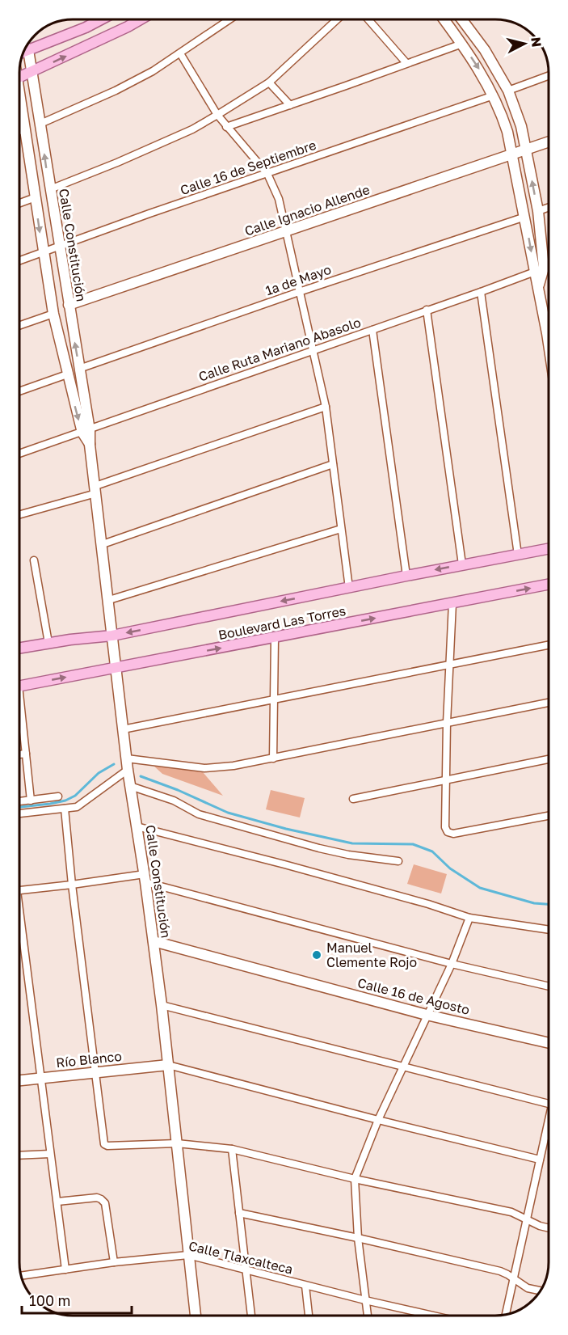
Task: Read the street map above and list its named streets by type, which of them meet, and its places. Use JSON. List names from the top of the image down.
{
  "streets": {
    "main road": [
      "Calle Ignacio Allende",
      "Calle Constitución",
      "Boulevard Las Torres",
      "Calle 16 de Agosto",
      "Río Blanco"
    ],
    "street": [
      "Calle 16 de Septiembre",
      "1a de Mayo",
      "Calle Ruta Mariano Abasolo",
      "Calle Tlaxcalteca"
    ]
  },
  "crossings": [
    ["Calle 16 de Septiembre", "Calle Constitución"],
    ["Calle Ignacio Allende", "Calle Constitución"],
    ["Calle Constitución", "1a de Mayo"],
    ["Calle Constitución", "Calle Ruta Mariano Abasolo"],
    ["Calle Constitución", "Boulevard Las Torres"],
    ["Calle Constitución", "Calle 16 de Agosto"],
    ["Calle Constitución", "Río Blanco"],
    ["Calle Constitución", "Calle Tlaxcalteca"]
  ],
  "places": ["Manuel Clemente Rojo"],
  "scale_bar": "100 m",
  "north": "right"
}
